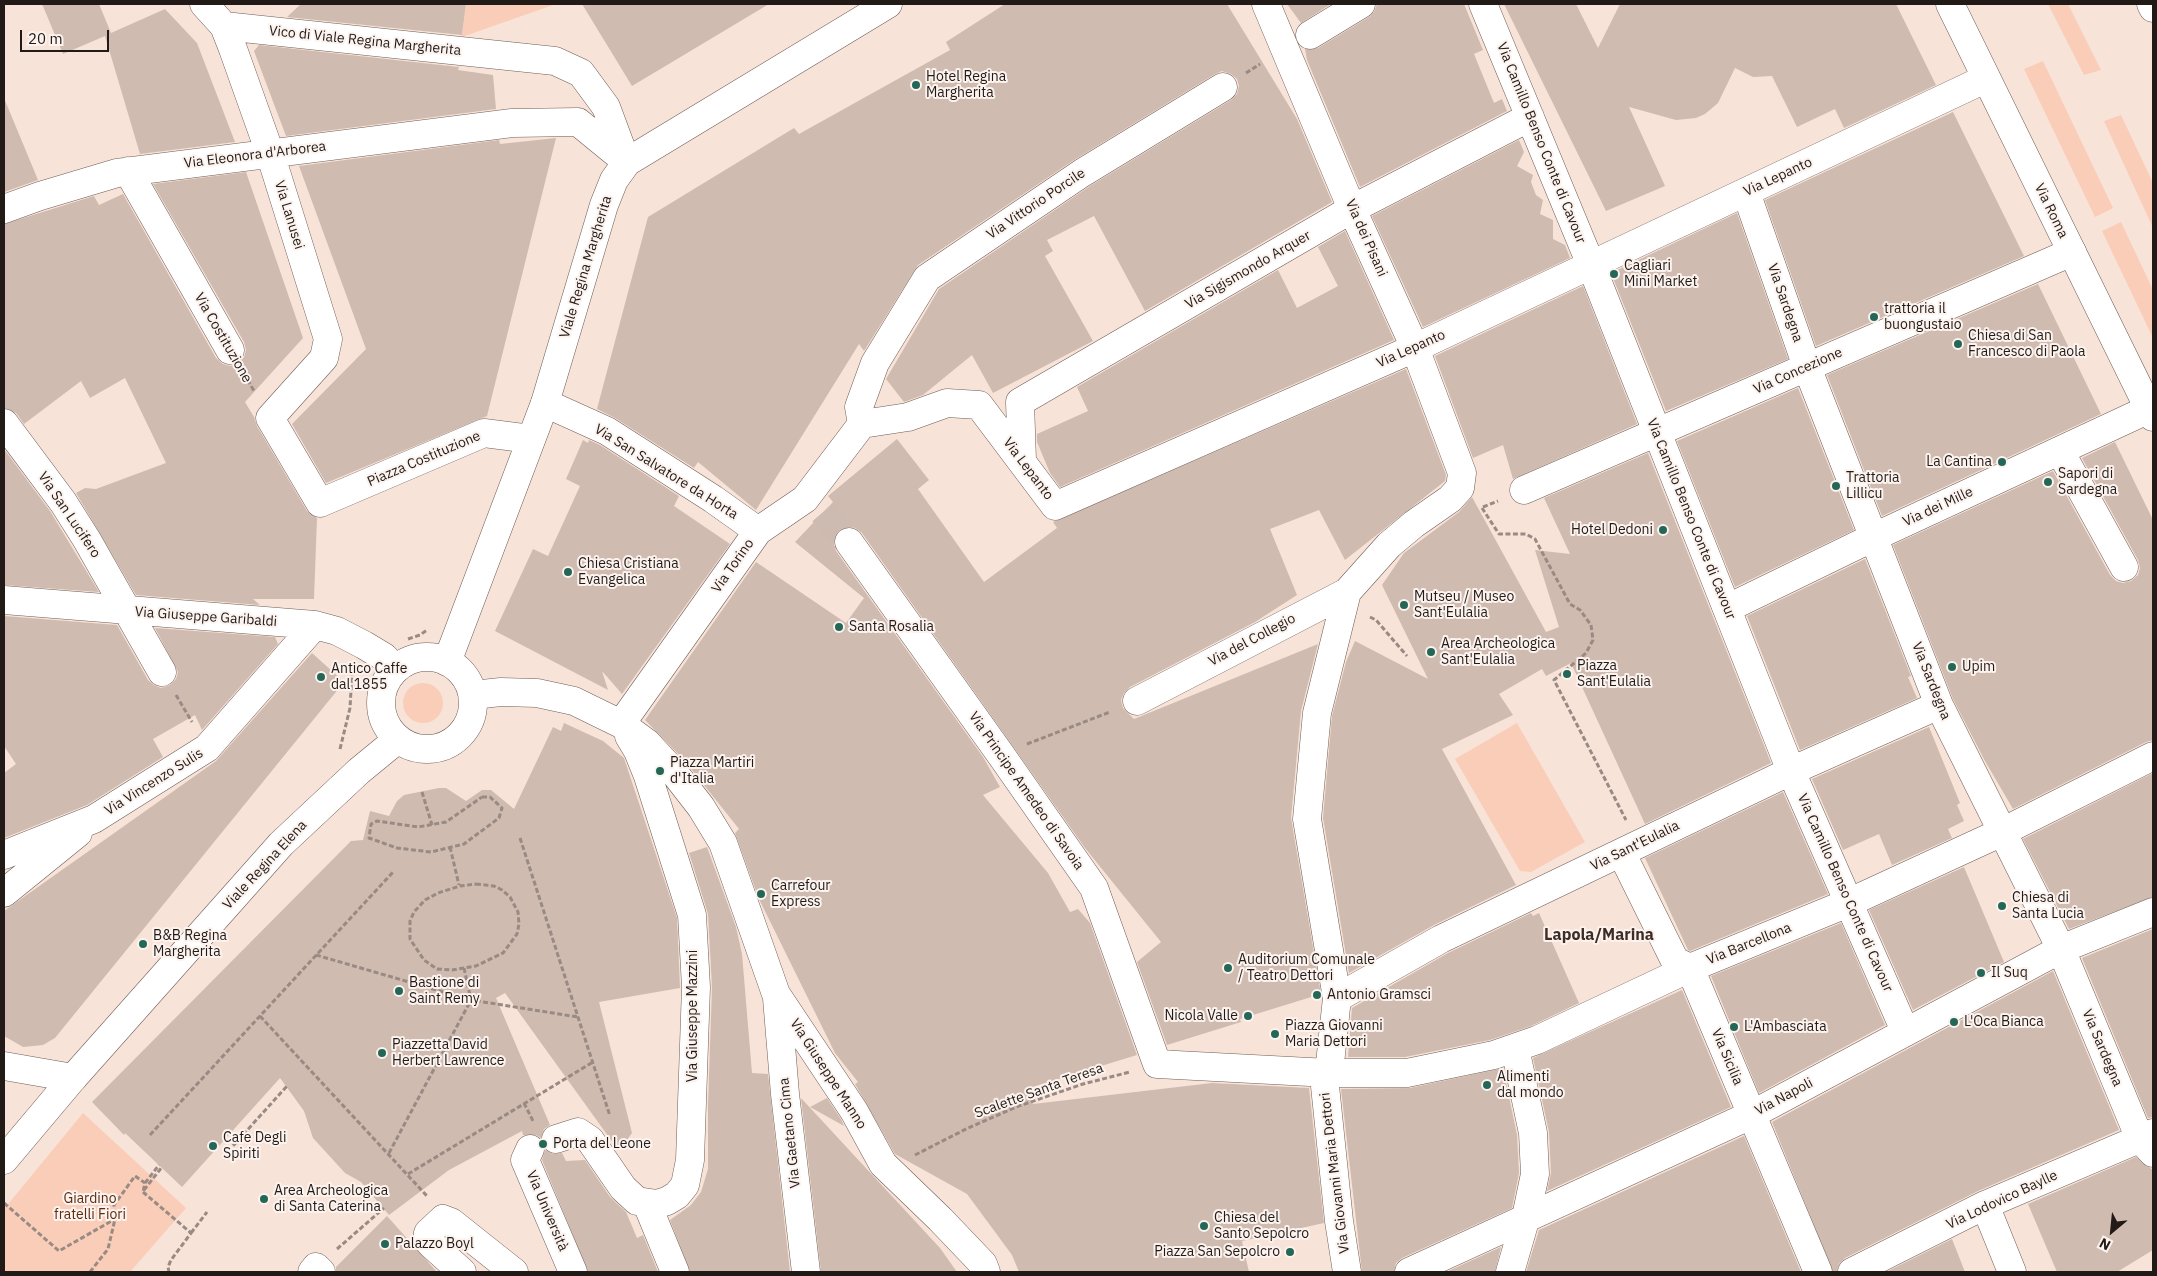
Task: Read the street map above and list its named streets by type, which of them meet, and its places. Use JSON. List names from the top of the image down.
{
  "streets": {
    "street": [
      "Vico di Viale Regina Margherita",
      "Via Camillo Benso Conte di Cavour",
      "Via Eleonora d'Arborea",
      "Via Lepanto",
      "Via Vittorio Porcile",
      "Via Roma",
      "Via Lanusei",
      "Via dei Pisani",
      "Viale Regina Margherita",
      "Via Sigismondo Arquer",
      "Via Sardegna",
      "Via Costituzione",
      "Via Concezione",
      "Piazza Costituzione",
      "Via San Salvatore da Horta",
      "Via dei Mille",
      "Via San Lucifero",
      "Via Torino",
      "Via Giuseppe Garibaldi",
      "Via del Collegio",
      "Via Vincenzo Sulis",
      "Via Principe Amedeo di Savoia",
      "Via Sant'Eulalia",
      "Viale Regina Elena",
      "Via Barcellona",
      "Via Giuseppe Mazzini",
      "Via Sicilia",
      "Via Giuseppe Manno",
      "Via Napoli",
      "Via Gaetano Cima",
      "Via Giovanni Maria Dettori",
      "Via Lodovico Baylle",
      "Via Università"
    ],
    "path": ["Scalette Santa Teresa"]
  },
  "crossings": [
    ["Vico di Viale Regina Margherita", "Via Eleonora d'Arborea"],
    ["Vico di Viale Regina Margherita", "Via Lanusei"],
    ["Vico di Viale Regina Margherita", "Viale Regina Margherita"],
    ["Via Camillo Benso Conte di Cavour", "Via Lepanto"],
    ["Via Camillo Benso Conte di Cavour", "Via Sigismondo Arquer"],
    ["Via Camillo Benso Conte di Cavour", "Via Concezione"],
    ["Via Camillo Benso Conte di Cavour", "Via dei Mille"],
    ["Via Camillo Benso Conte di Cavour", "Via Sant'Eulalia"],
    ["Via Camillo Benso Conte di Cavour", "Via Barcellona"],
    ["Via Camillo Benso Conte di Cavour", "Via Napoli"],
    ["Via Eleonora d'Arborea", "Via Lanusei"],
    ["Via Eleonora d'Arborea", "Viale Regina Margherita"],
    ["Via Eleonora d'Arborea", "Via Costituzione"],
    ["Via Lepanto", "Via Vittorio Porcile"],
    ["Via Lepanto", "Via Roma"],
    ["Via Lepanto", "Via dei Pisani"],
    ["Via Lepanto", "Via Sigismondo Arquer"],
    ["Via Lepanto", "Via Sardegna"],
    ["Via Lepanto", "Via Torino"],
    ["Via Vittorio Porcile", "Via Torino"],
    ["Via Roma", "Via Concezione"],
    ["Via Roma", "Via dei Mille"],
    ["Via Lanusei", "Via Costituzione"],
    ["Via Lanusei", "Piazza Costituzione"],
    ["Via dei Pisani", "Via Sigismondo Arquer"],
    ["Via dei Pisani", "Via del Collegio"],
    ["Viale Regina Margherita", "Piazza Costituzione"],
    ["Viale Regina Margherita", "Via San Salvatore da Horta"],
    ["Viale Regina Margherita", "Via Giuseppe Garibaldi"],
    ["Viale Regina Margherita", "Viale Regina Elena"],
    ["Via Sardegna", "Via Concezione"],
    ["Via Sardegna", "Via dei Mille"],
    ["Via Sardegna", "Via Sant'Eulalia"],
    ["Via Sardegna", "Via Barcellona"],
    ["Via Sardegna", "Via Napoli"],
    ["Via Sardegna", "Via Lodovico Baylle"],
    ["Via Costituzione", "Piazza Costituzione"],
    ["Via San Salvatore da Horta", "Via Torino"],
    ["Via San Lucifero", "Via Giuseppe Garibaldi"],
    ["Via Torino", "Via Giuseppe Mazzini"],
    ["Via Torino", "Via Giuseppe Manno"],
    ["Via Giuseppe Garibaldi", "Via Vincenzo Sulis"],
    ["Via Giuseppe Garibaldi", "Viale Regina Elena"],
    ["Via Principe Amedeo di Savoia", "Scalette Santa Teresa"],
    ["Via Sant'Eulalia", "Via Sicilia"],
    ["Via Barcellona", "Via Sicilia"],
    ["Via Barcellona", "Via Giovanni Maria Dettori"],
    ["Via Giuseppe Mazzini", "Via Giuseppe Manno"],
    ["Via Sicilia", "Via Napoli"],
    ["Via Giuseppe Manno", "Via Gaetano Cima"]
  ],
  "districts": ["Lapola/Marina"],
  "parks": ["Giardino fratelli Fiori"],
  "places": [
    "Hotel Regina Margherita",
    "Cagliari Mini Market",
    "trattoria il buongustaio",
    "Chiesa di San Francesco di Paola",
    "La Cantina",
    "Sapori di Sardegna",
    "Trattoria Lillicu",
    "Hotel Dedoni",
    "Chiesa Cristiana Evangelica",
    "Mutseu / Museo Sant'Eulalia",
    "Santa Rosalia",
    "Area Archeologica Sant'Eulalia",
    "Upim",
    "Piazza Sant'Eulalia",
    "Antico Caffe dal 1855",
    "Piazza Martiri d'Italia",
    "Carrefour Express",
    "Chiesa di Santa Lucia",
    "B&B Regina Margherita",
    "Auditorium Comunale / Teatro Dettori",
    "Il Suq",
    "Bastione di Saint Remy",
    "Antonio Gramsci",
    "Nicola Valle",
    "L'Oca Bianca",
    "L'Ambasciata",
    "Piazza Giovanni Maria Dettori",
    "Piazzetta David Herbert Lawrence",
    "Alimenti dal mondo",
    "Porta del Leone",
    "Cafe Degli Spiriti",
    "Area Archeologica di Santa Caterina",
    "Chiesa del Santo Sepolcro",
    "Palazzo Boyl",
    "Piazza San Sepolcro"
  ],
  "scale_bar": "20 m",
  "north": "bottom left"
}
